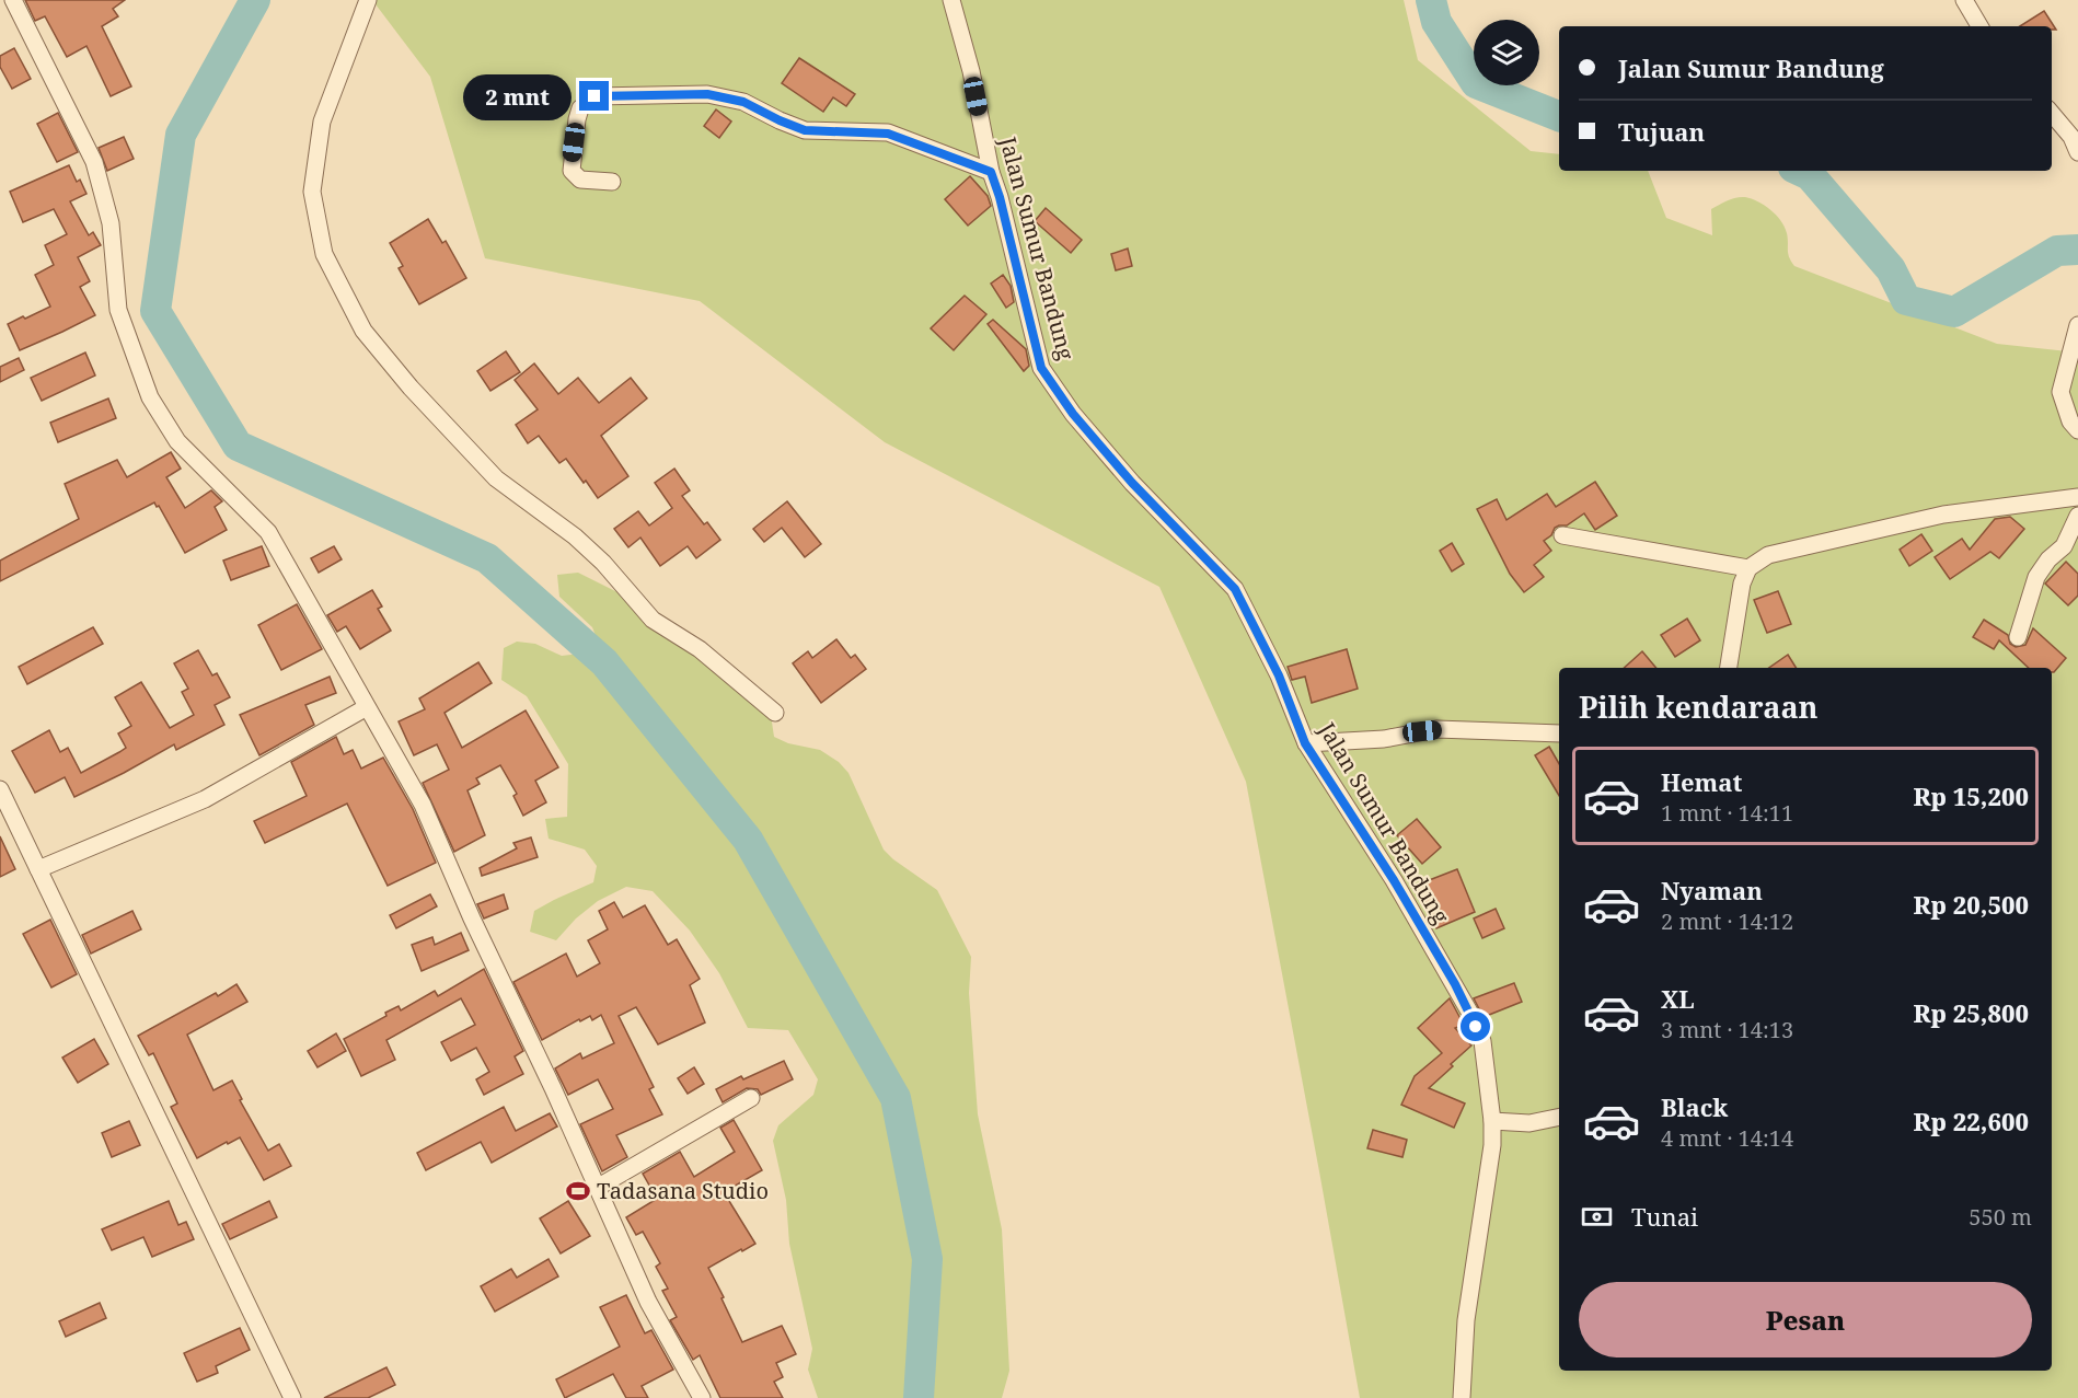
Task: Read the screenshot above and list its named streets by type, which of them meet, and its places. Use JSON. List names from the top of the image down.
{
  "streets": {
    "street": ["Jalan Sumur Bandung"]
  },
  "places": {
    "sports": ["Tadasana Studio"]
  },
  "page": {
    "banner": ["Jalan Sumur Bandung", "Tujuan"],
    "bubble": "2 mnt",
    "heading": "Pilih kendaraan",
    "list": [
      {
        "name": "Hemat",
        "note": "1 mnt · 14:11",
        "value": "Rp 15,200"
      },
      {
        "name": "Nyaman",
        "note": "2 mnt · 14:12",
        "value": "Rp 20,500"
      },
      {
        "name": "XL",
        "note": "3 mnt · 14:13",
        "value": "Rp 25,800"
      },
      {
        "name": "Black",
        "note": "4 mnt · 14:14",
        "value": "Rp 22,600"
      }
    ],
    "pay": ["Tunai", "550 m"],
    "buttons": "Pesan"
  }
}
